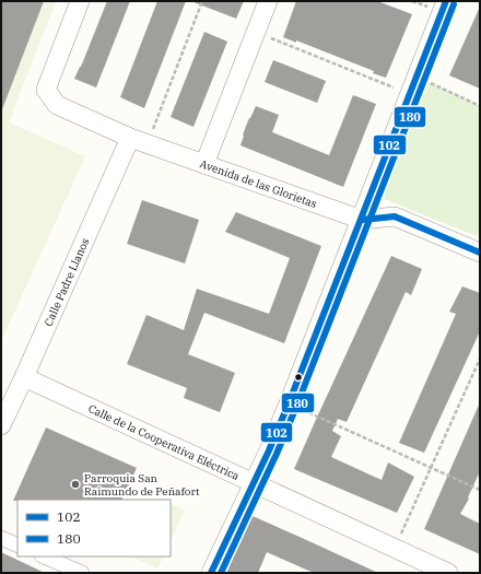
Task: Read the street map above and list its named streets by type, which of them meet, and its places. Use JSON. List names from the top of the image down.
{
  "streets": {
    "street": ["Avenida de las Glorietas", "Calle Padre Llanos", "Calle de la Cooperativa Eléctrica"]
  },
  "crossings": [
    ["Avenida de las Glorietas", "Calle Padre Llanos"],
    ["Calle Padre Llanos", "Calle de la Cooperativa Eléctrica"]
  ],
  "places": ["Parroquia San Raimundo de Peñafort"],
  "lines": ["transit line 102", "transit line 180"],
  "legend": ["102", "180"]
}
